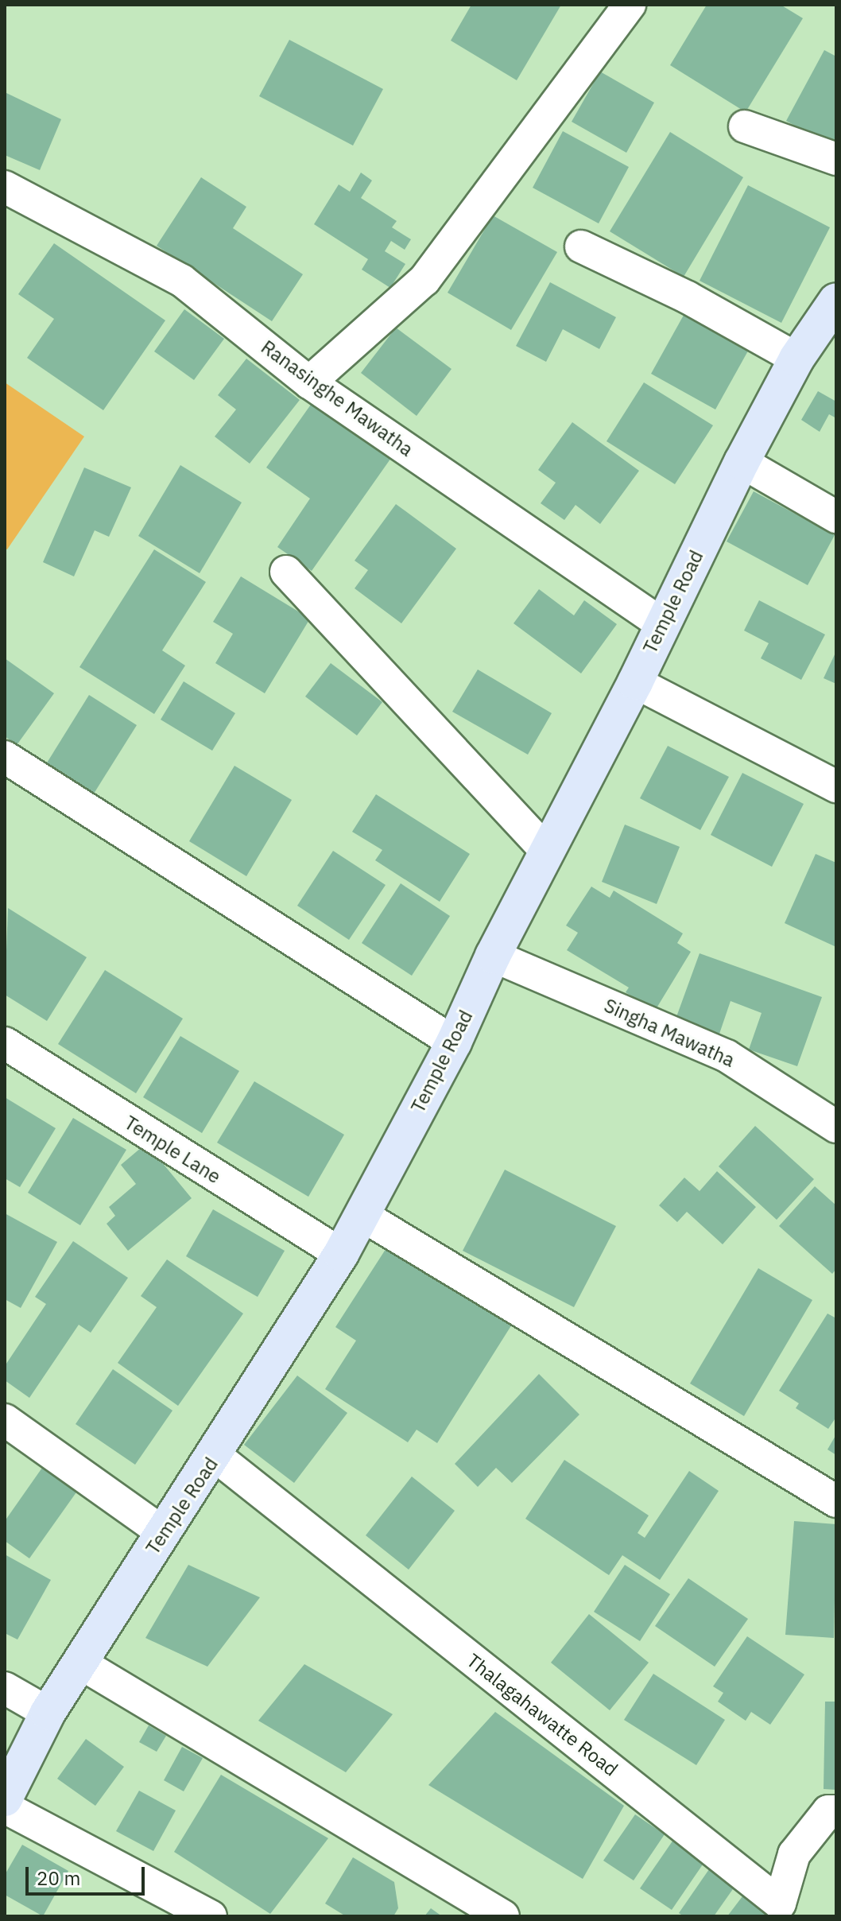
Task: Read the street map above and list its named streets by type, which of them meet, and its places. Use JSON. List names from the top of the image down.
{
  "streets": {
    "street": [
      "Ranasinghe Mawatha",
      "Temple Road",
      "Singha Mawatha",
      "Temple Lane",
      "Thalagahawatte Road"
    ]
  },
  "crossings": [
    ["Ranasinghe Mawatha", "Temple Road"],
    ["Temple Road", "Singha Mawatha"],
    ["Temple Road", "Temple Lane"],
    ["Temple Road", "Thalagahawatte Road"]
  ],
  "scale_bar": "20 m"
}
